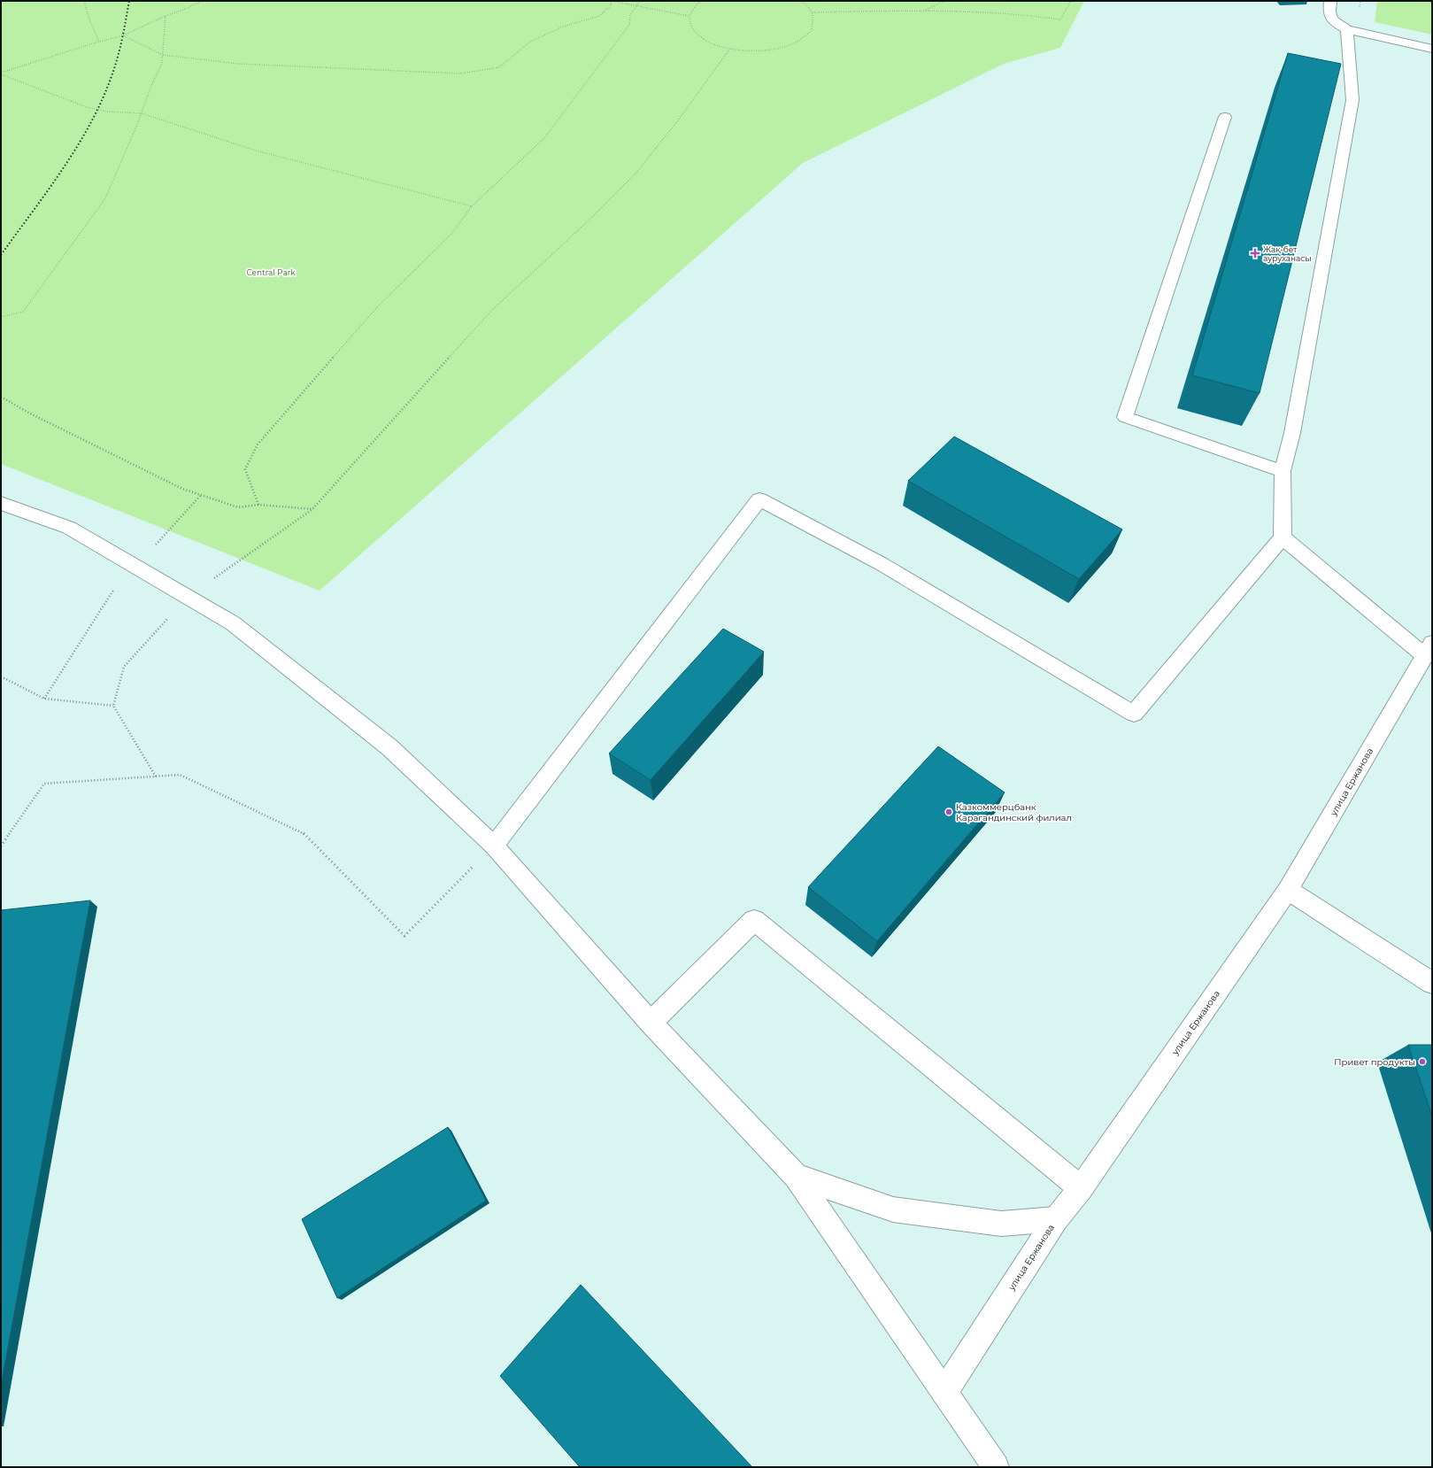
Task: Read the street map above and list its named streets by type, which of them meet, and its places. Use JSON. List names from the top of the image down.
{
  "streets": {
    "main road": ["улица Ержанова"]
  },
  "parks": ["Central Park"],
  "places": {
    "health": ["Жақ-бет ауруханасы"],
    "other": ["Казкоммерцбанк Карагандинский филиал", "Привет продукты"]
  }
}
